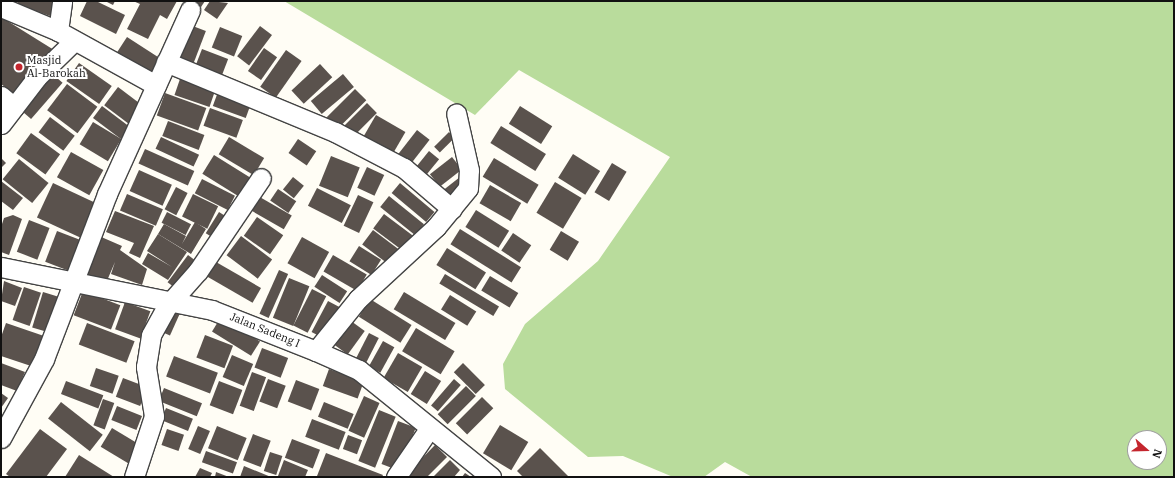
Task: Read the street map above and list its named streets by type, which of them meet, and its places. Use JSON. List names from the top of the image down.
{
  "streets": {
    "street": ["Jalan Sadeng I"]
  },
  "places": ["Masjid Al-Barokah"],
  "north": "right"
}
